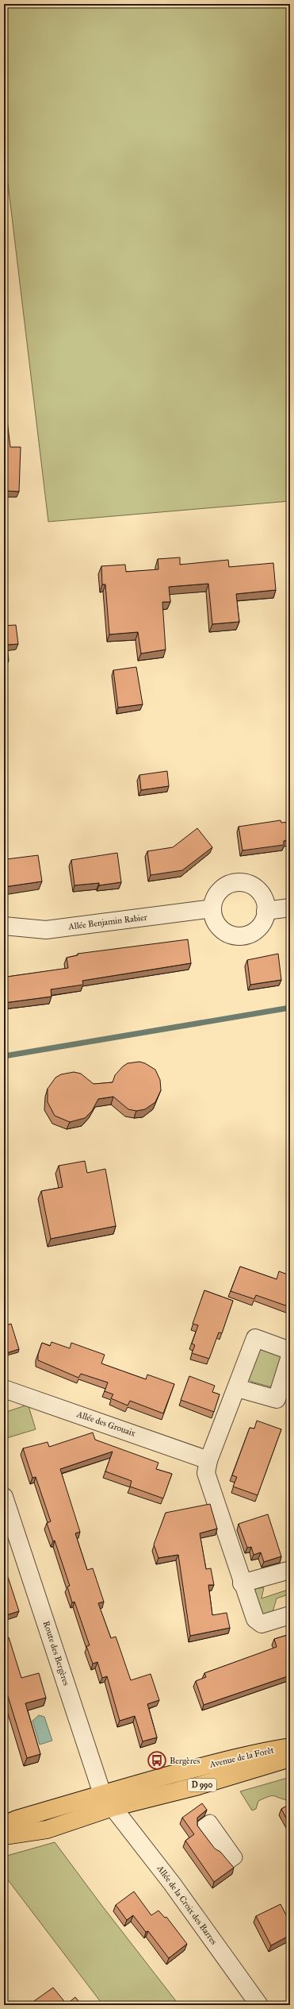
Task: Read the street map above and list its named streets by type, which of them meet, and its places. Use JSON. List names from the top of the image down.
{
  "streets": {
    "main road": ["Avenue de la Forêt", "D 990"],
    "street": [
      "Allée Benjamin Rabier",
      "Allée des Grouaix",
      "Route des Bergères",
      "Allée de la Croix des Barres"
    ]
  },
  "crossings": [
    ["Route des Bergères", "Avenue de la Forêt"],
    ["Route des Bergères", "D 990"],
    ["Route des Bergères", "Allée de la Croix des Barres"],
    ["Avenue de la Forêt", "D 990"],
    ["Avenue de la Forêt", "Allée de la Croix des Barres"],
    ["D 990", "Allée de la Croix des Barres"]
  ],
  "places": {
    "bus stop": ["Bergères"]
  }
}
